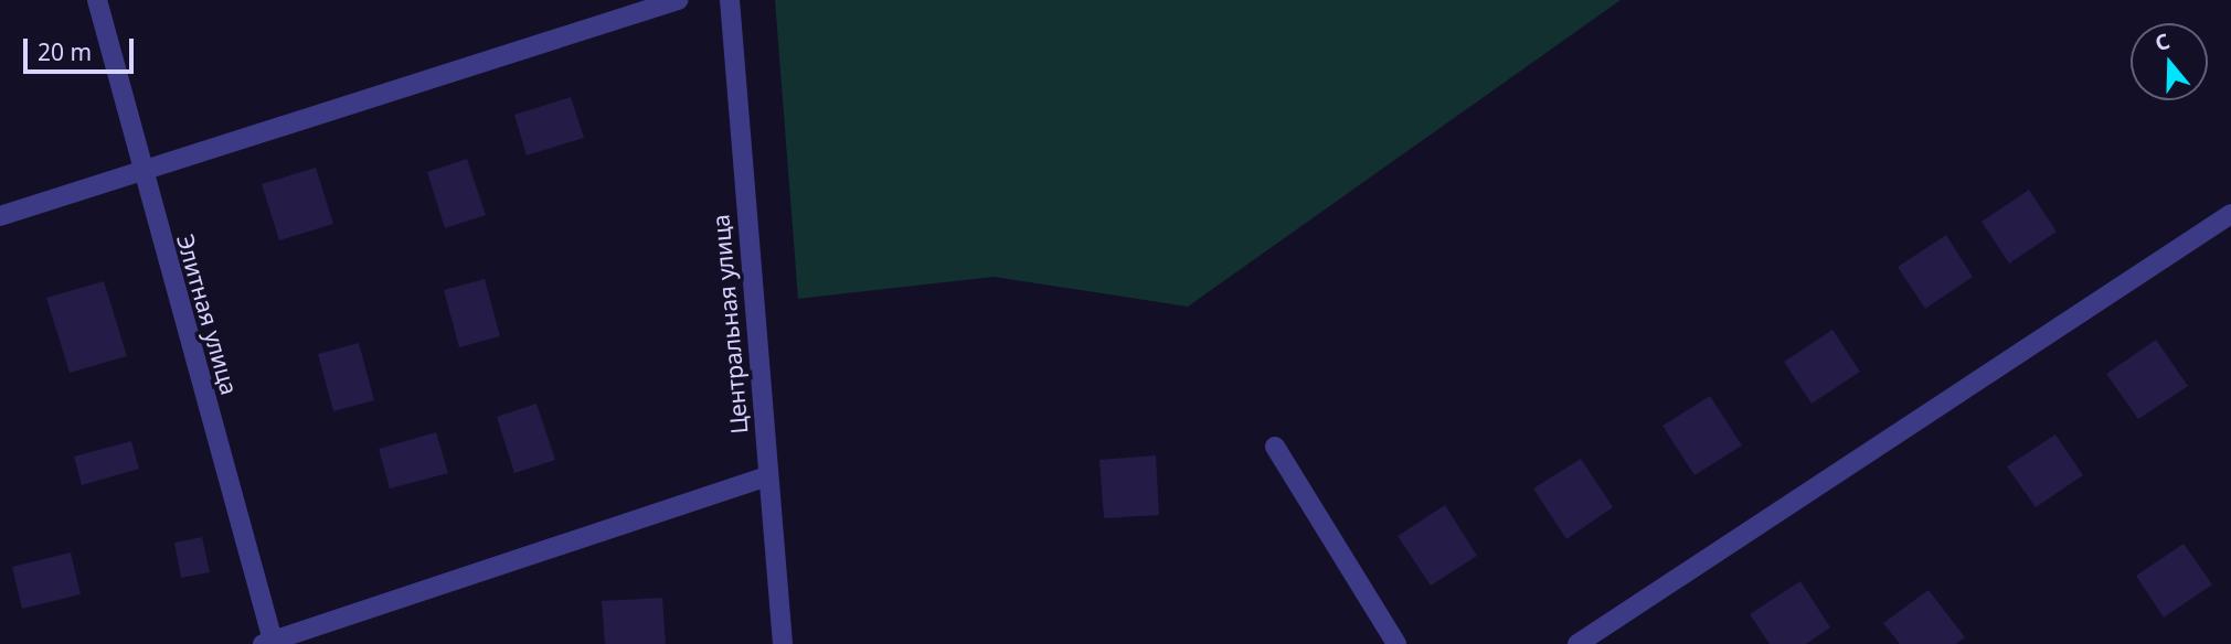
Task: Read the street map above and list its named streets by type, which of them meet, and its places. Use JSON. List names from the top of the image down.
{
  "streets": {
    "street": ["Элитная улица", "Центральная улица"]
  },
  "scale_bar": "20 m",
  "north": "top"
}
